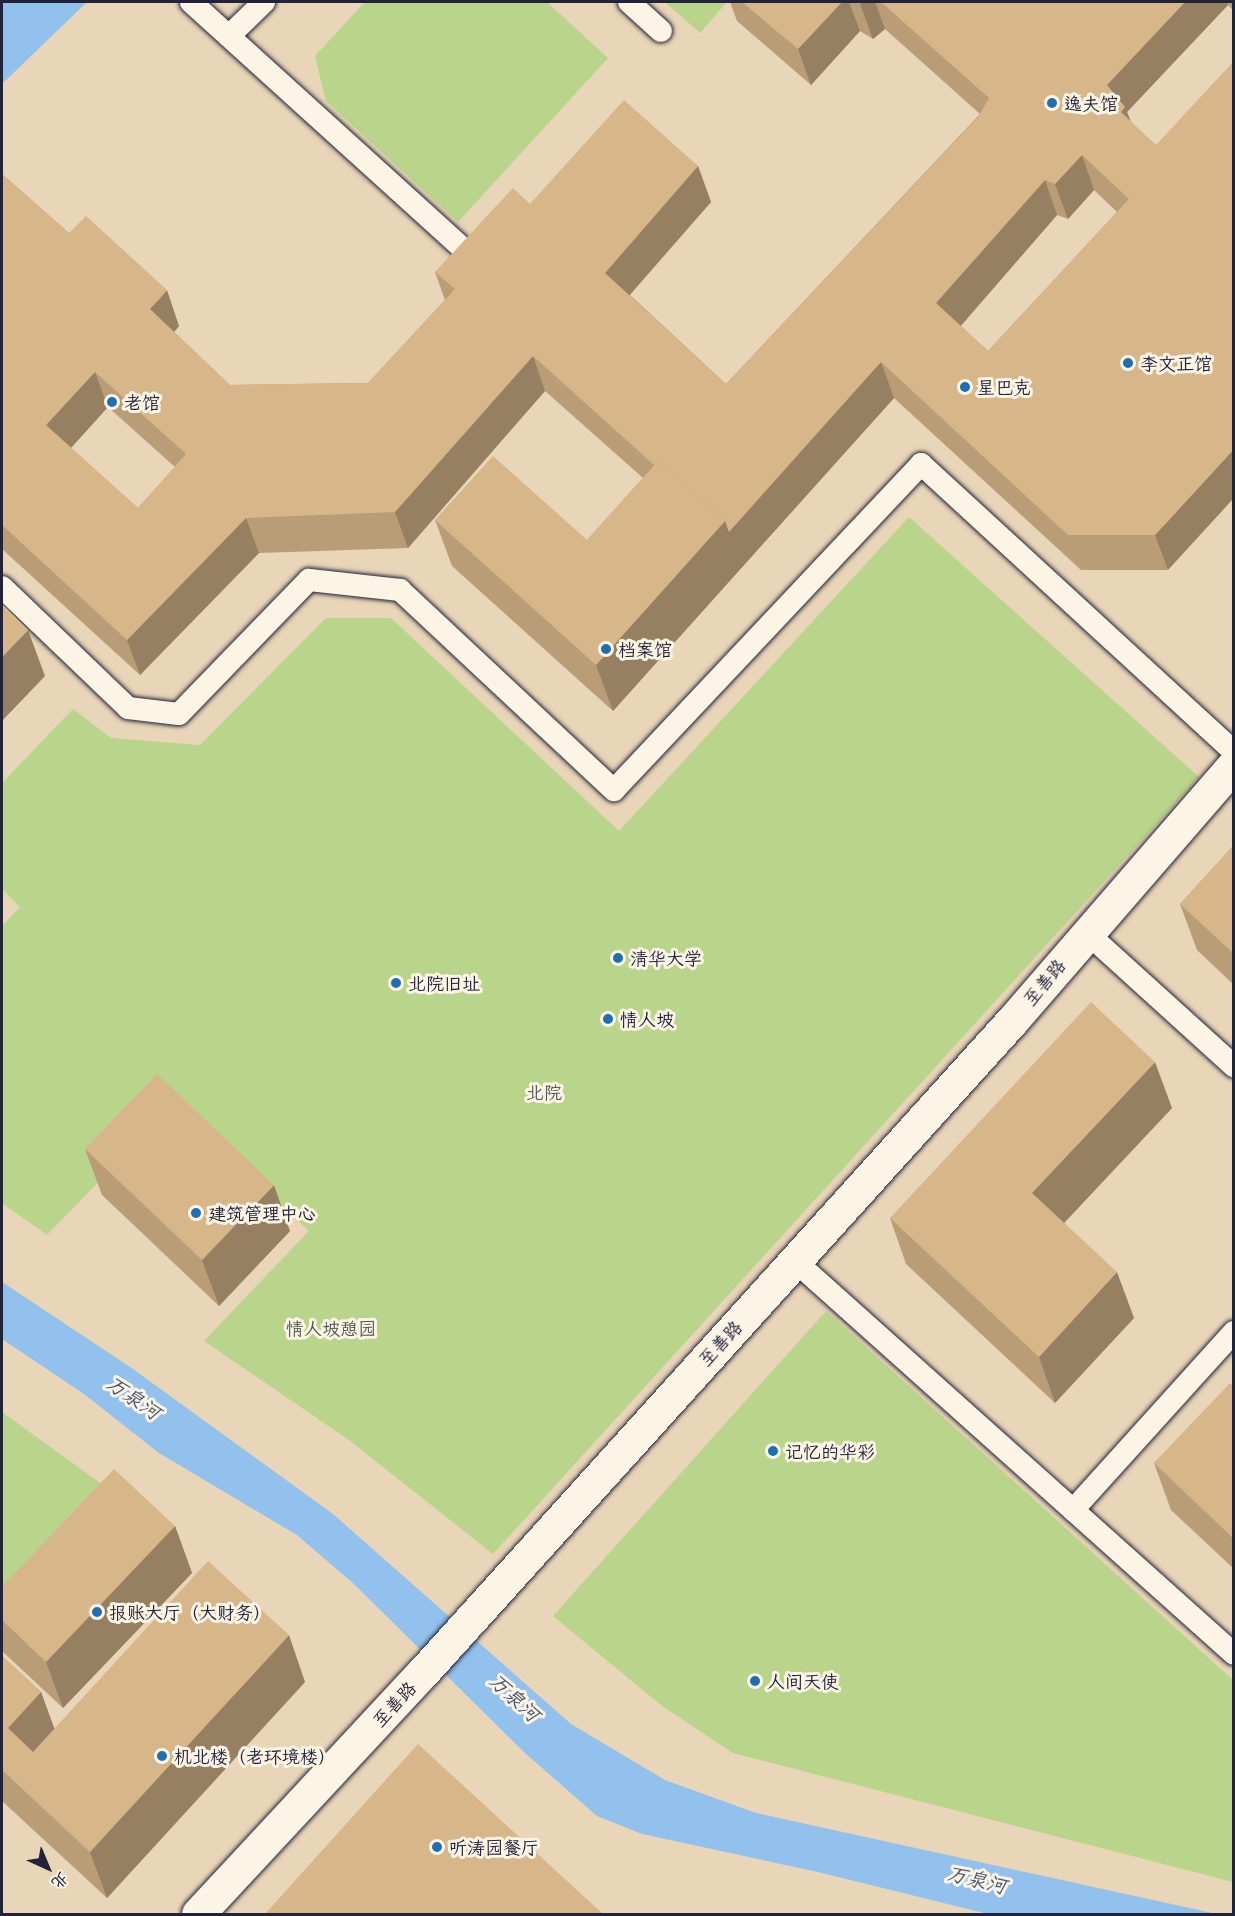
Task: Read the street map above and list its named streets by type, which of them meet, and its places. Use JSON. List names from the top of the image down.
{
  "streets": {
    "street": ["至善路"]
  },
  "water": ["万泉河"],
  "parks": ["北院", "情人坡憩园"],
  "places": [
    "逸夫馆",
    "李文正馆",
    "星巴克",
    "老馆",
    "档案馆",
    "清华大学",
    "北院旧址",
    "情人坡",
    "建筑管理中心",
    "记忆的华彩",
    "报账大厅（大财务）",
    "人间天使",
    "机北楼（老环境楼）",
    "听涛园餐厅"
  ],
  "north": "bottom right"
}
